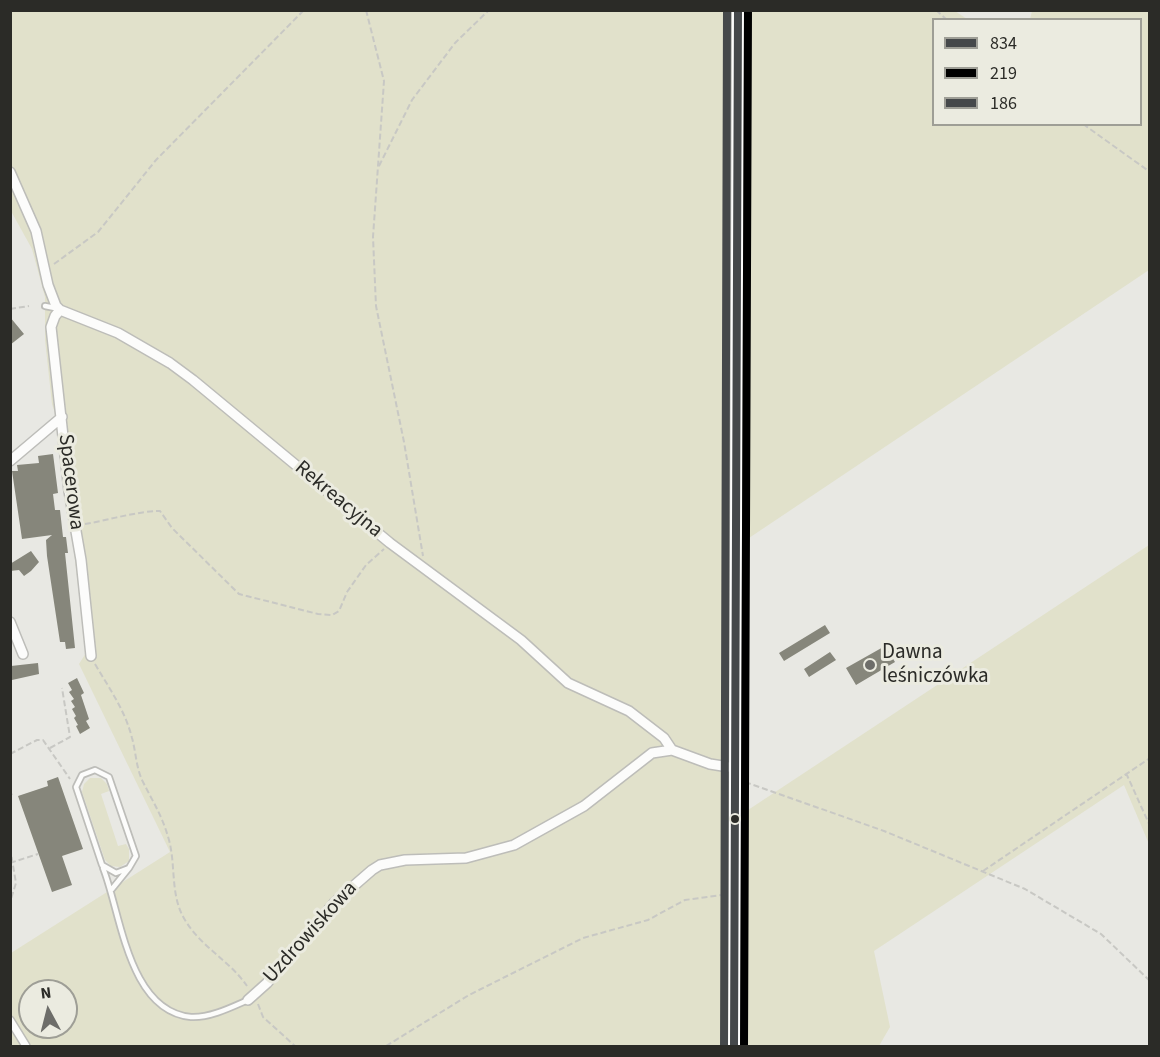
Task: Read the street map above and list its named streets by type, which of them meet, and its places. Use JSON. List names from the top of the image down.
{
  "streets": {
    "street": ["Spacerowa", "Rekreacyjna", "Uzdrowiskowa"]
  },
  "crossings": [
    ["Spacerowa", "Rekreacyjna"],
    ["Rekreacyjna", "Uzdrowiskowa"]
  ],
  "places": ["Dawna leśniczówka"],
  "lines": ["transit line 834", "transit line 219", "transit line 186"],
  "legend": ["834", "219", "186"],
  "north": "top"
}
